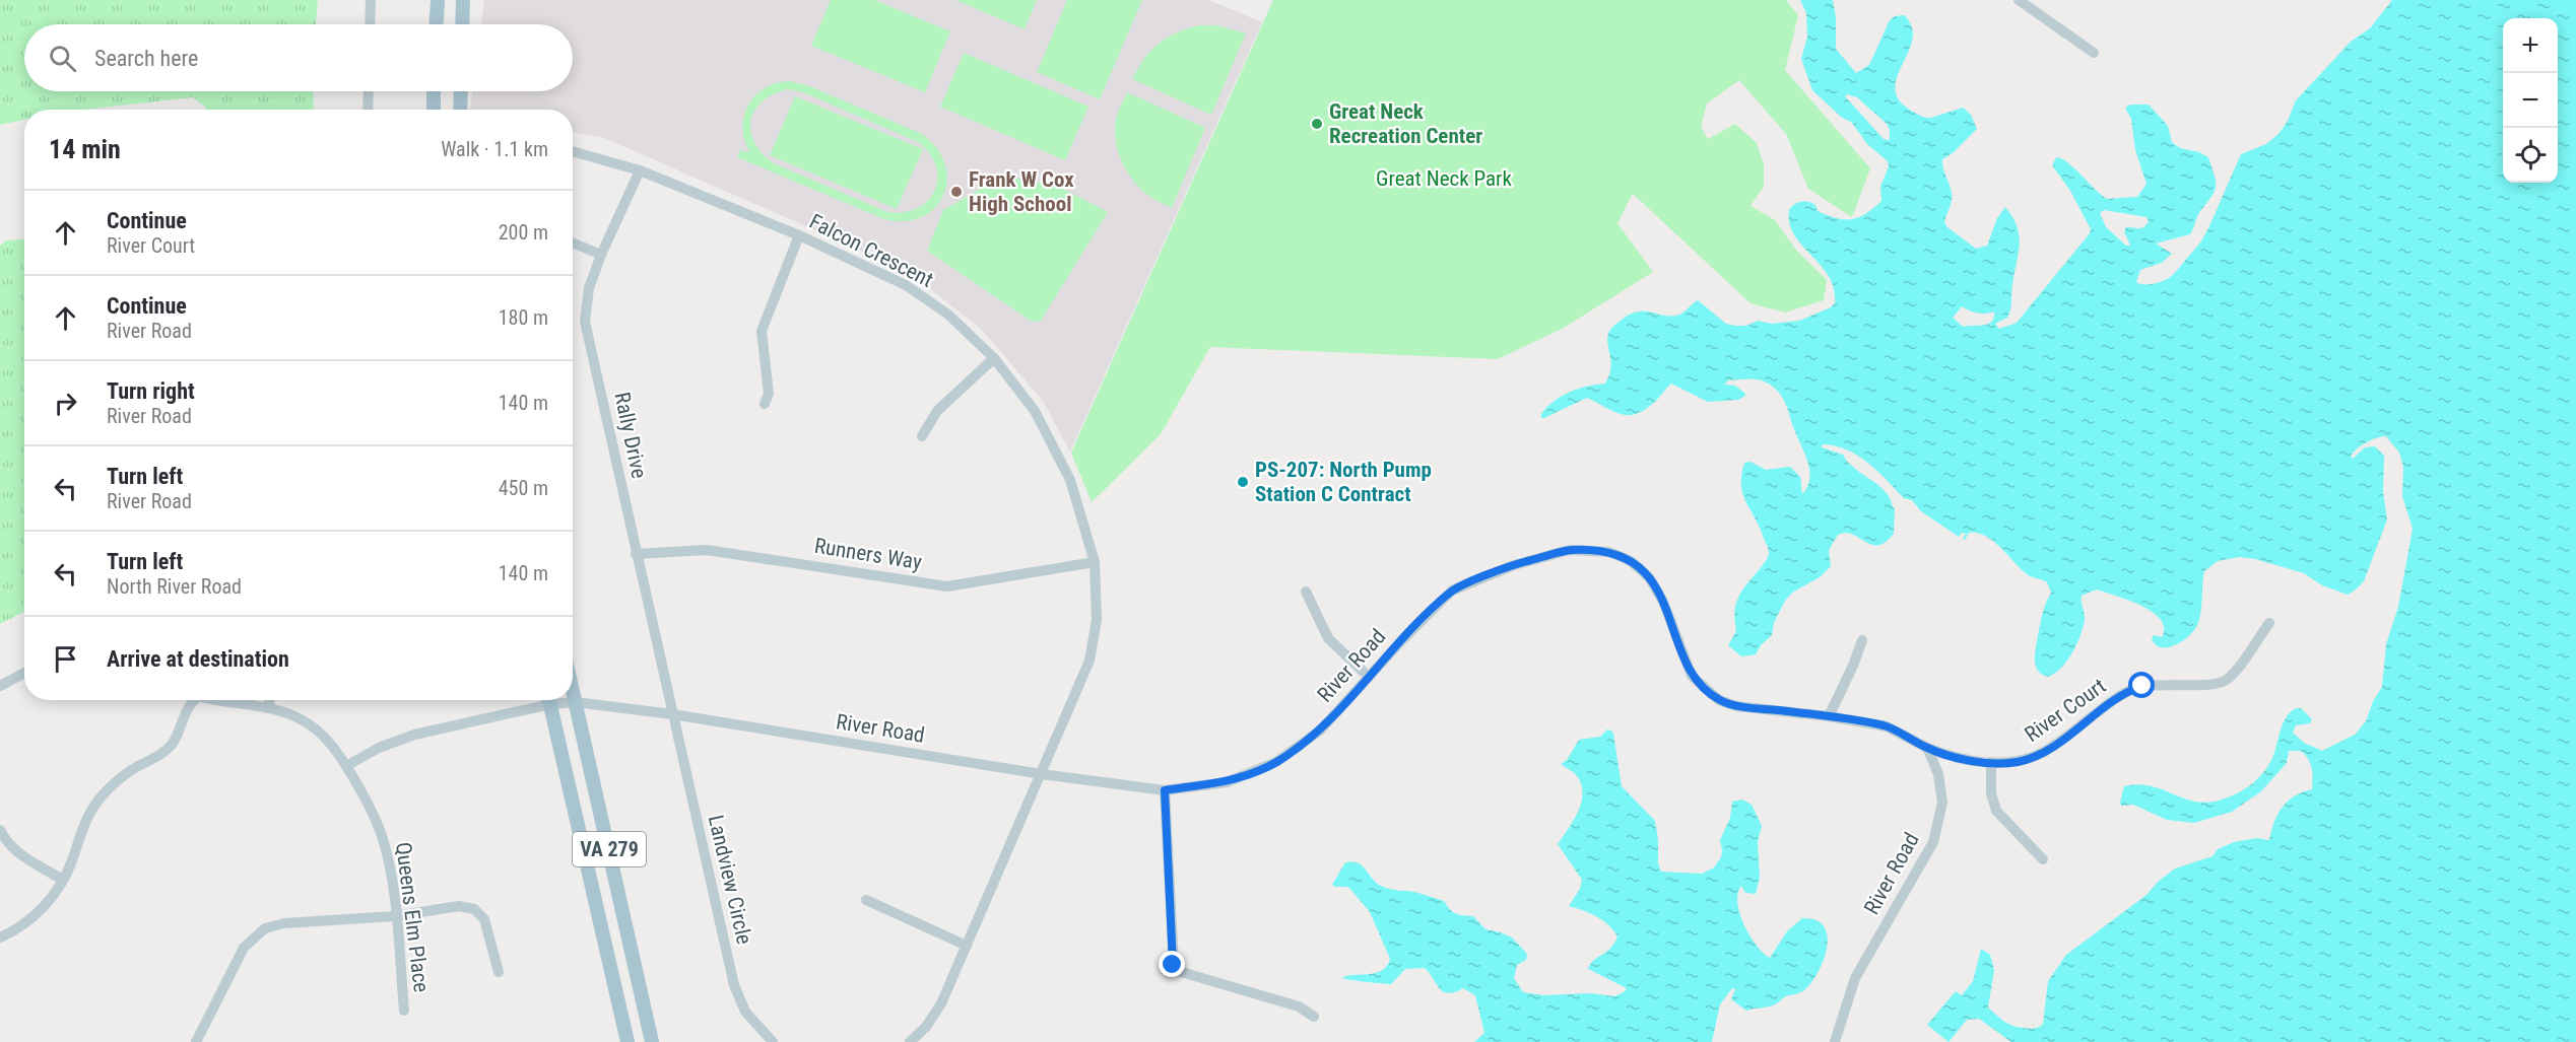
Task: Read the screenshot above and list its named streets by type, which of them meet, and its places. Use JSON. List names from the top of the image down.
{
  "streets": {
    "main road": ["VA 279"],
    "street": [
      "Falcon Crescent",
      "Rally Drive",
      "Runners Way",
      "River Road",
      "River Court",
      "Landview Circle",
      "Queens Elm Place"
    ]
  },
  "crossings": [
    ["Falcon Crescent", "Rally Drive"],
    ["Falcon Crescent", "Runners Way"],
    ["Falcon Crescent", "River Road"],
    ["Rally Drive", "Runners Way"],
    ["Rally Drive", "River Road"],
    ["Rally Drive", "Landview Circle"],
    ["River Road", "River Court"],
    ["River Road", "VA 279"],
    ["River Road", "Landview Circle"],
    ["River Road", "Queens Elm Place"]
  ],
  "parks": ["Great Neck Park"],
  "places": ["Great Neck Recreation Center", "Frank W Cox High School", "PS-207: North Pump Station C Contract"],
  "page": {
    "map_buttons": ["+", "−"],
    "search": "Search here",
    "heading": ["14 min", "Walk · 1.1 km"],
    "list": [
      ["Continue", "River Court", "200 m"],
      ["Continue", "River Road", "180 m"],
      ["Turn right", "River Road", "140 m"],
      ["Turn left", "River Road", "450 m"],
      ["Turn left", "North River Road", "140 m"],
      "Arrive at destination"
    ]
  }
}
